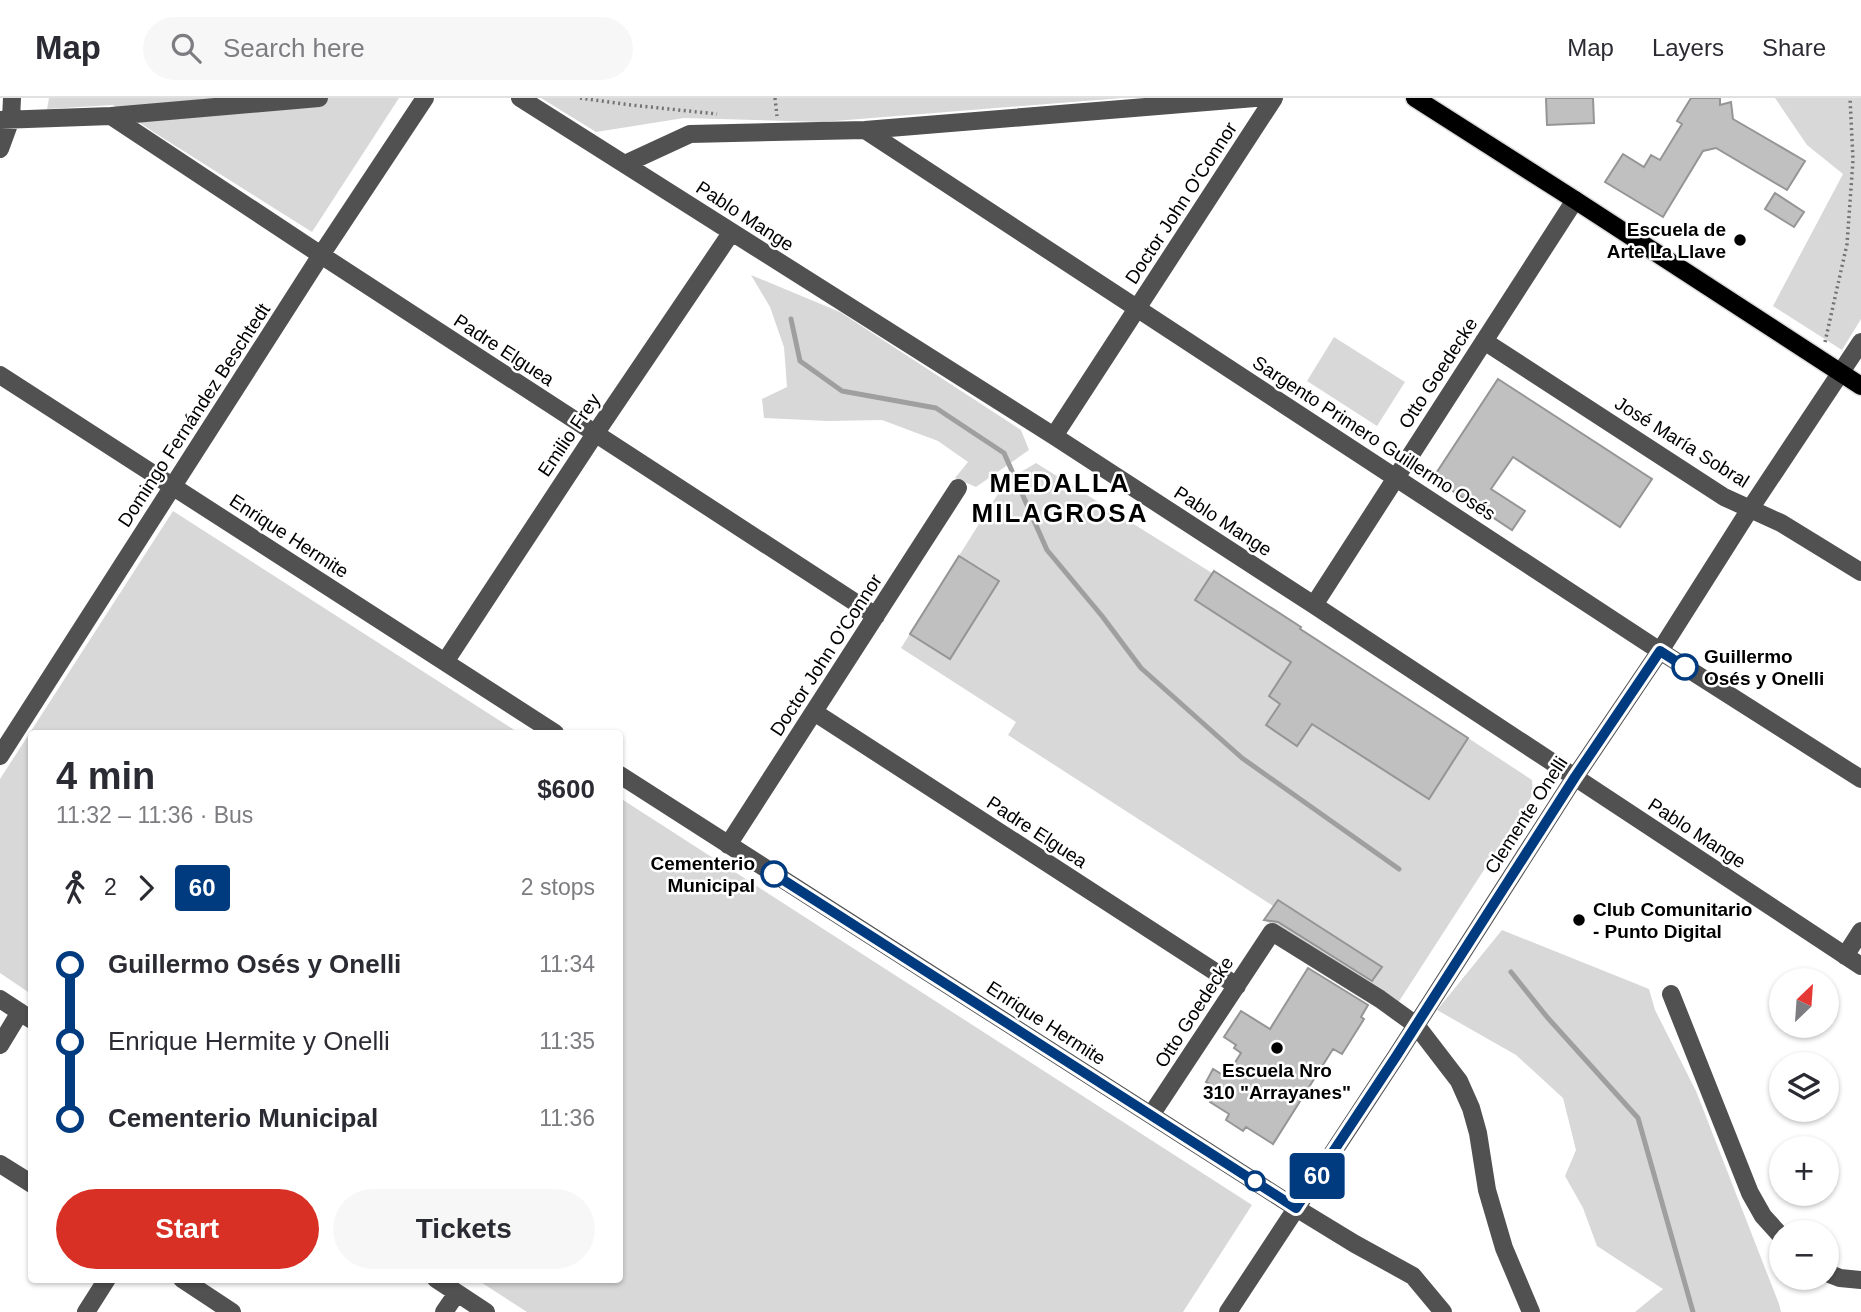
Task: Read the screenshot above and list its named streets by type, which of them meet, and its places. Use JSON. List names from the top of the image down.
{
  "streets": {
    "street": [
      "Doctor John O'Connor",
      "Pablo Mange",
      "Padre Elguea",
      "Otto Goedecke",
      "Domingo Fernández Beschtedt",
      "Emilio Frey",
      "Sargento Primero Guillermo Osés",
      "José María Sobral",
      "Enrique Hermite",
      "Clemente Onelli"
    ]
  },
  "crossings": [
    ["Doctor John O'Connor", "Pablo Mange"],
    ["Doctor John O'Connor", "Padre Elguea"],
    ["Doctor John O'Connor", "Sargento Primero Guillermo Osés"],
    ["Doctor John O'Connor", "Enrique Hermite"],
    ["Pablo Mange", "Otto Goedecke"],
    ["Pablo Mange", "Emilio Frey"],
    ["Pablo Mange", "Clemente Onelli"],
    ["Padre Elguea", "Otto Goedecke"],
    ["Padre Elguea", "Domingo Fernández Beschtedt"],
    ["Padre Elguea", "Emilio Frey"],
    ["Otto Goedecke", "Sargento Primero Guillermo Osés"],
    ["Otto Goedecke", "José María Sobral"],
    ["Otto Goedecke", "Enrique Hermite"],
    ["Otto Goedecke", "Clemente Onelli"],
    ["Domingo Fernández Beschtedt", "Enrique Hermite"],
    ["Emilio Frey", "Enrique Hermite"],
    ["Sargento Primero Guillermo Osés", "Clemente Onelli"],
    ["José María Sobral", "Clemente Onelli"],
    ["Enrique Hermite", "Clemente Onelli"]
  ],
  "districts": ["MEDALLA MILAGROSA"],
  "places": [
    "Escuela de Arte La Llave",
    "Guillermo Osés y Onelli",
    "Cementerio Municipal",
    "Club Comunitario - Punto Digital",
    "Escuela Nro 310 \"Arrayanes\""
  ],
  "lines": ["bus line 60"],
  "north": "top right",
  "page": {
    "header": "Map",
    "search": "Search here",
    "nav": ["Map", "Layers", "Share"],
    "on_map": "60",
    "heading": ["4 min", "11:32 – 11:36 · Bus", "$600"],
    "legs": ["2", "60", "2 stops"],
    "list": [
      {
        "name": "Guillermo Osés y Onelli",
        "value": "11:34"
      },
      {
        "name": "Enrique Hermite y Onelli",
        "value": "11:35"
      },
      {
        "name": "Cementerio Municipal",
        "value": "11:36"
      }
    ],
    "map_buttons": ["+", "−"],
    "buttons": ["Start", "Tickets"]
  }
}
